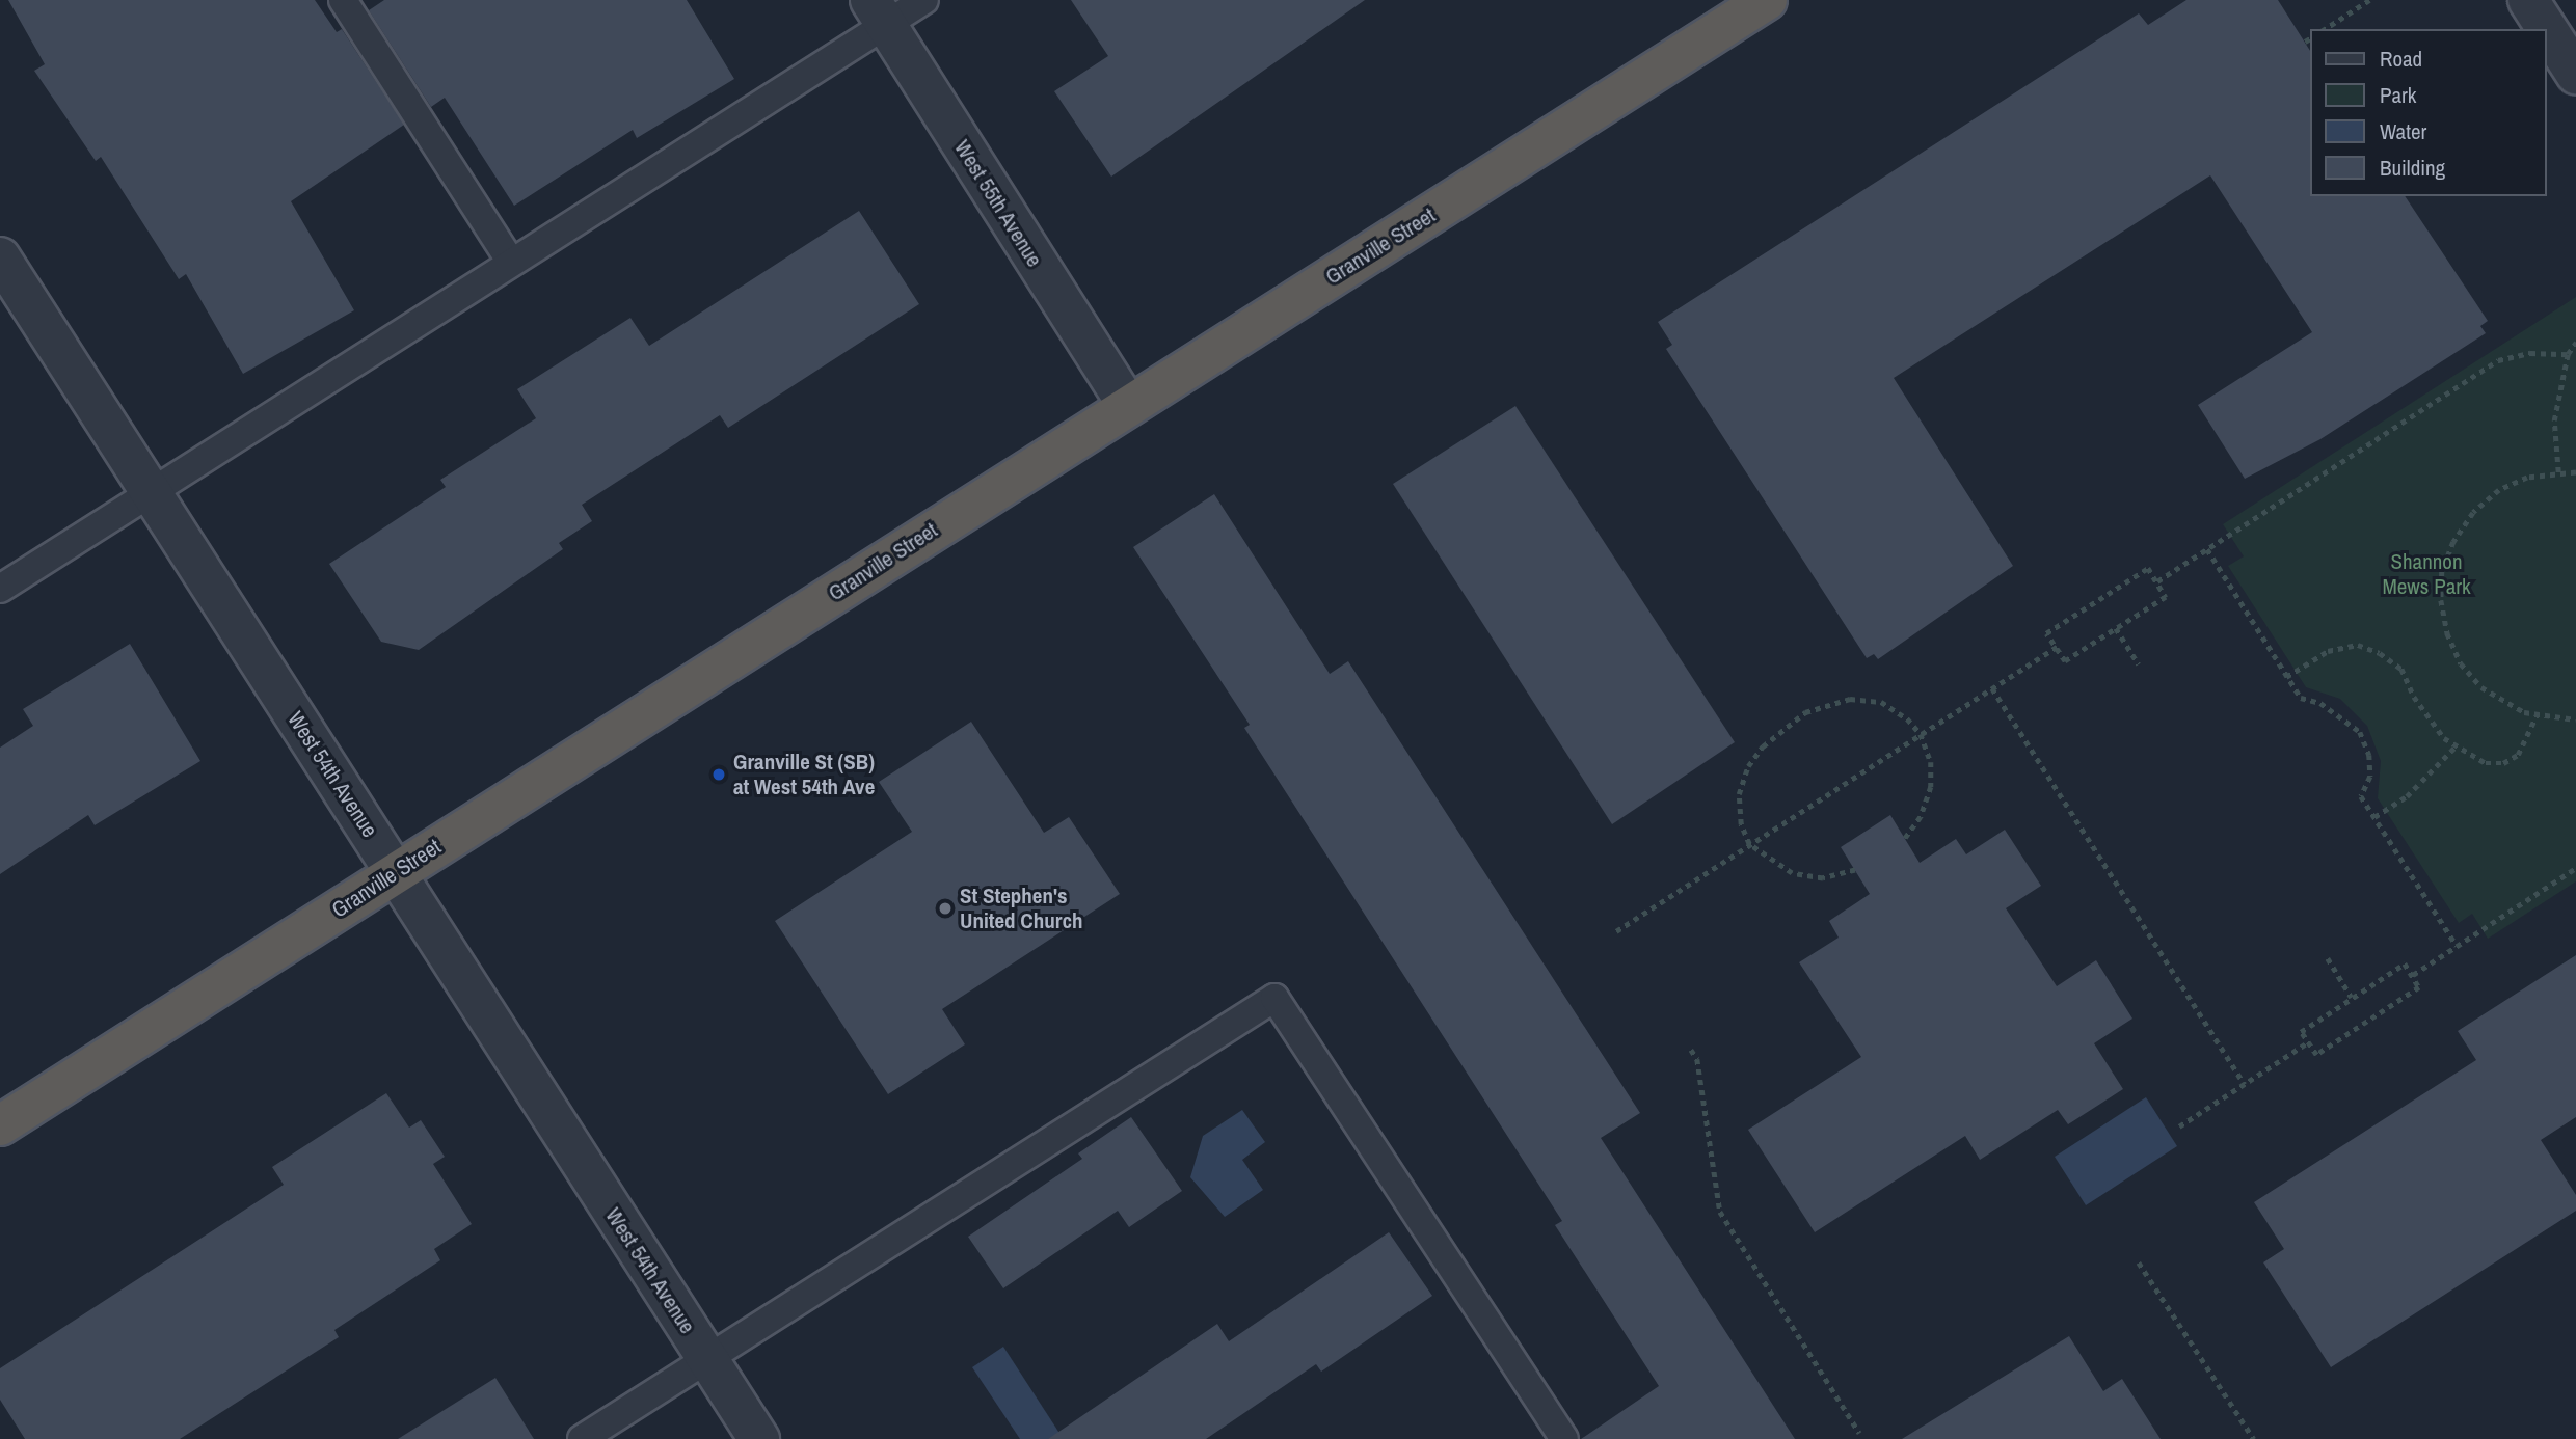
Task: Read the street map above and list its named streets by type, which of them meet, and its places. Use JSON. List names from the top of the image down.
{
  "streets": {
    "highway": ["Granville Street"],
    "street": ["West 55th Avenue", "West 54th Avenue"]
  },
  "crossings": [
    ["West 55th Avenue", "Granville Street"],
    ["Granville Street", "West 54th Avenue"]
  ],
  "parks": ["Shannon Mews Park"],
  "places": ["Granville St (SB) at West 54th Ave", "St Stephen's United Church"],
  "legend": [
    "Road",
    "Park",
    "Water",
    "Building"
  ]
}
